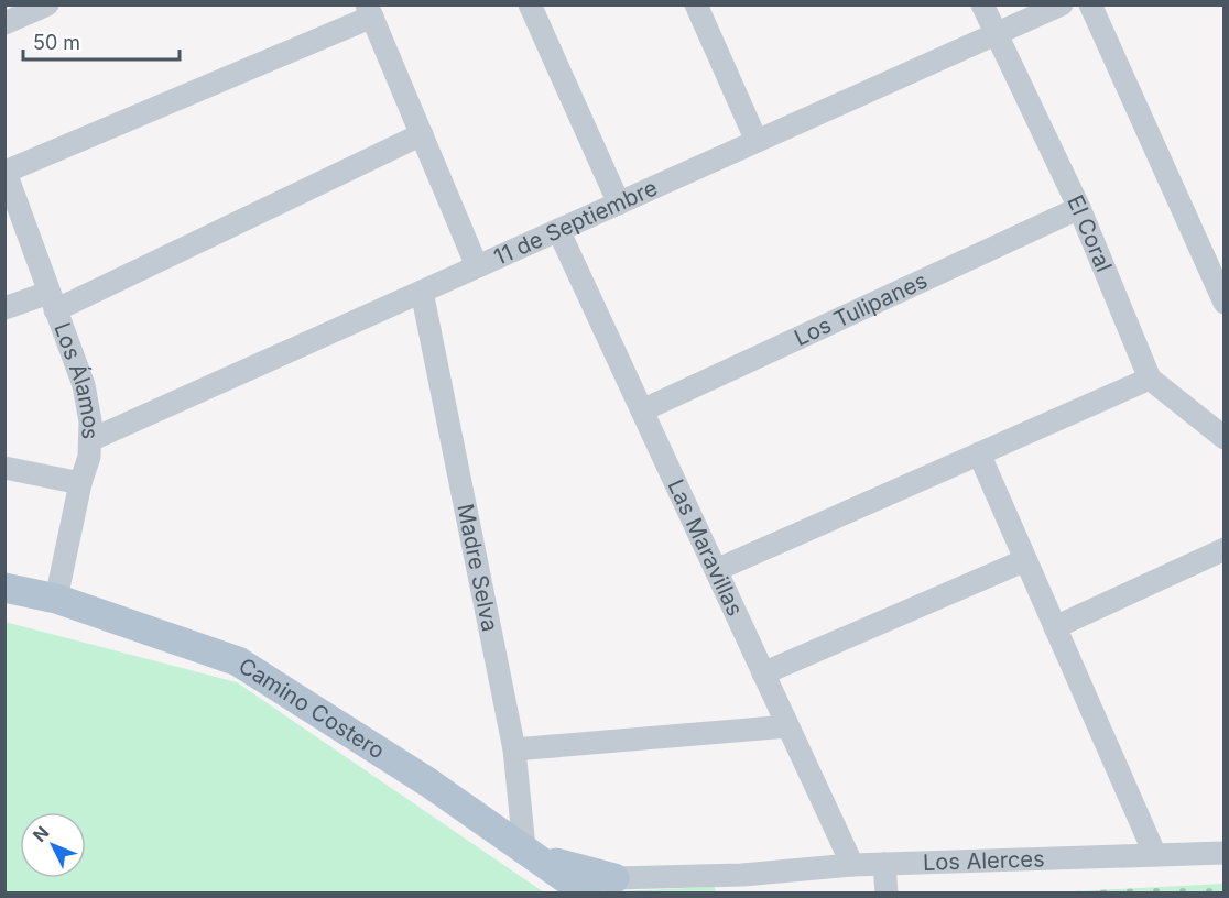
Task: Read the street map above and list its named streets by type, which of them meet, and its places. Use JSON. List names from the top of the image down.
{
  "streets": {
    "main road": ["Camino Costero"],
    "street": [
      "11 de Septiembre",
      "El Coral",
      "Los Tulipanes",
      "Los Álamos",
      "Las Maravillas",
      "Madre Selva",
      "Los Alerces"
    ]
  },
  "crossings": [
    ["11 de Septiembre", "El Coral"],
    ["11 de Septiembre", "Los Álamos"],
    ["11 de Septiembre", "Las Maravillas"],
    ["11 de Septiembre", "Madre Selva"],
    ["El Coral", "Los Tulipanes"],
    ["Los Tulipanes", "Las Maravillas"],
    ["Los Álamos", "Camino Costero"],
    ["Las Maravillas", "Los Alerces"],
    ["Madre Selva", "Camino Costero"]
  ],
  "scale_bar": "50 m",
  "north": "top left"
}
